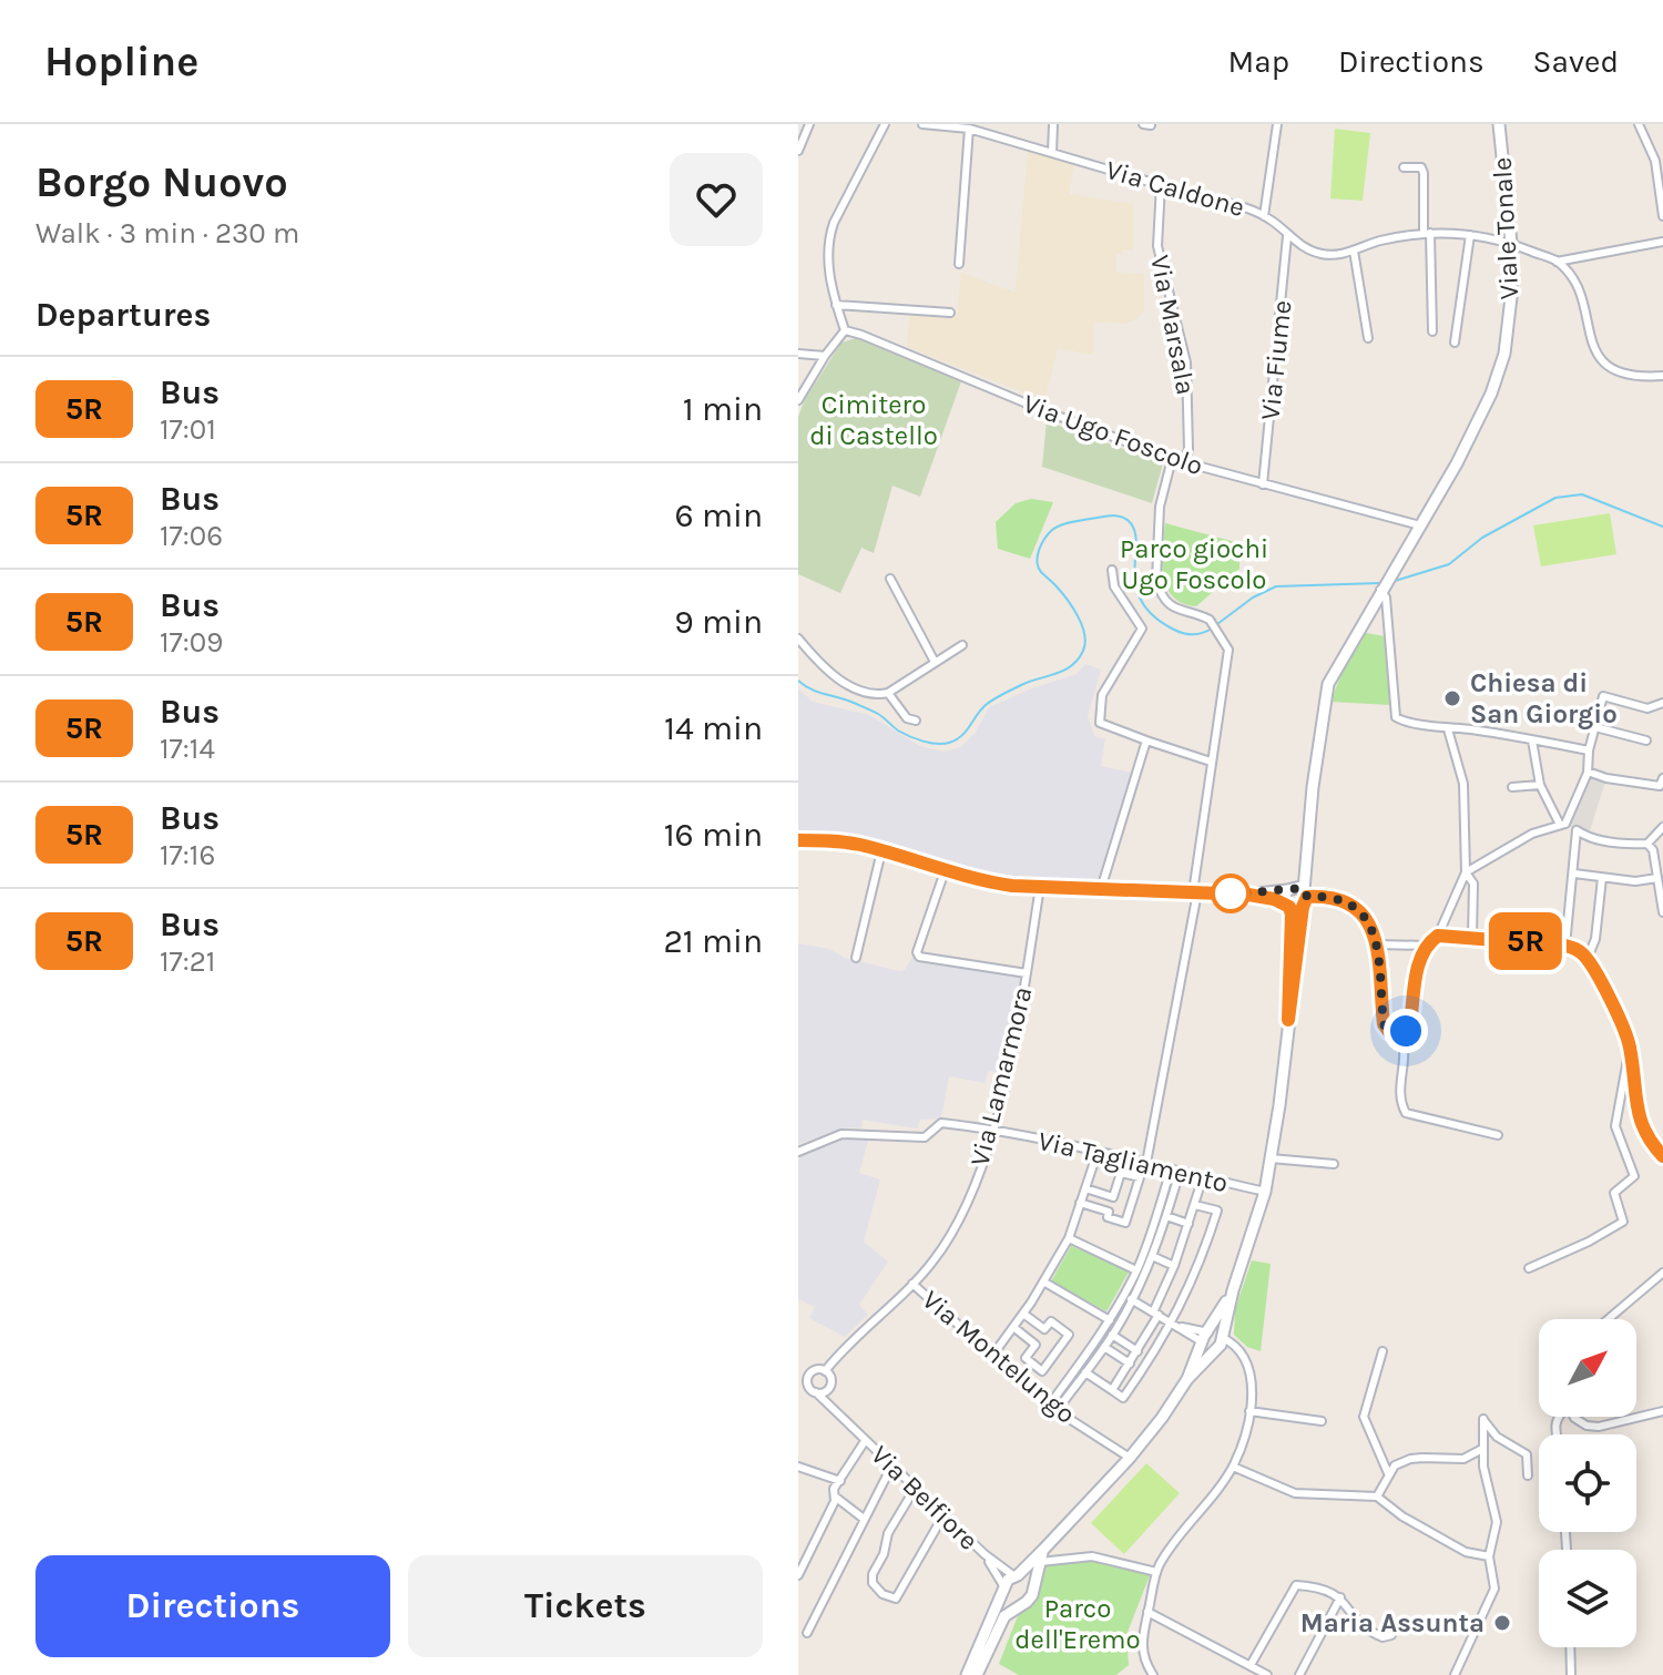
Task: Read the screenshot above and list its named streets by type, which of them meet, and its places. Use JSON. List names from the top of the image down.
{
  "streets": {
    "main road": ["Viale Tonale"],
    "street": [
      "Via Caldone",
      "Via Marsala",
      "Via Fiume",
      "Via Ugo Foscolo",
      "Via Lamarmora",
      "Via Tagliamento",
      "Via Montelungo",
      "Via Belfiore"
    ]
  },
  "crossings": [
    ["Via Caldone", "Viale Tonale"],
    ["Via Caldone", "Via Marsala"],
    ["Via Caldone", "Via Fiume"],
    ["Viale Tonale", "Via Ugo Foscolo"],
    ["Via Marsala", "Via Ugo Foscolo"],
    ["Via Fiume", "Via Ugo Foscolo"],
    ["Via Lamarmora", "Via Tagliamento"],
    ["Via Lamarmora", "Via Montelungo"],
    ["Via Lamarmora", "Via Belfiore"]
  ],
  "parks": ["Cimitero di Castello", "Parco giochi Ugo Foscolo", "Parco dell'Eremo"],
  "places": ["Chiesa di San Giorgio", "Maria Assunta"],
  "lines": ["bus line 5R"],
  "north": "top right",
  "page": {
    "header": "Hopline",
    "nav": ["Map", "Directions", "Saved"],
    "heading": [
      ["Borgo Nuovo", "Walk · 3 min · 230 m"],
      "Departures"
    ],
    "on_map": "5R",
    "list": [
      {
        "mark": "5R",
        "name": "Bus",
        "note": "17:01",
        "value": "1 min"
      },
      {
        "mark": "5R",
        "name": "Bus",
        "note": "17:06",
        "value": "6 min"
      },
      {
        "mark": "5R",
        "name": "Bus",
        "note": "17:09",
        "value": "9 min"
      },
      {
        "mark": "5R",
        "name": "Bus",
        "note": "17:14",
        "value": "14 min"
      },
      {
        "mark": "5R",
        "name": "Bus",
        "note": "17:16",
        "value": "16 min"
      },
      {
        "mark": "5R",
        "name": "Bus",
        "note": "17:21",
        "value": "21 min"
      }
    ],
    "buttons": ["Directions", "Tickets"]
  }
}
